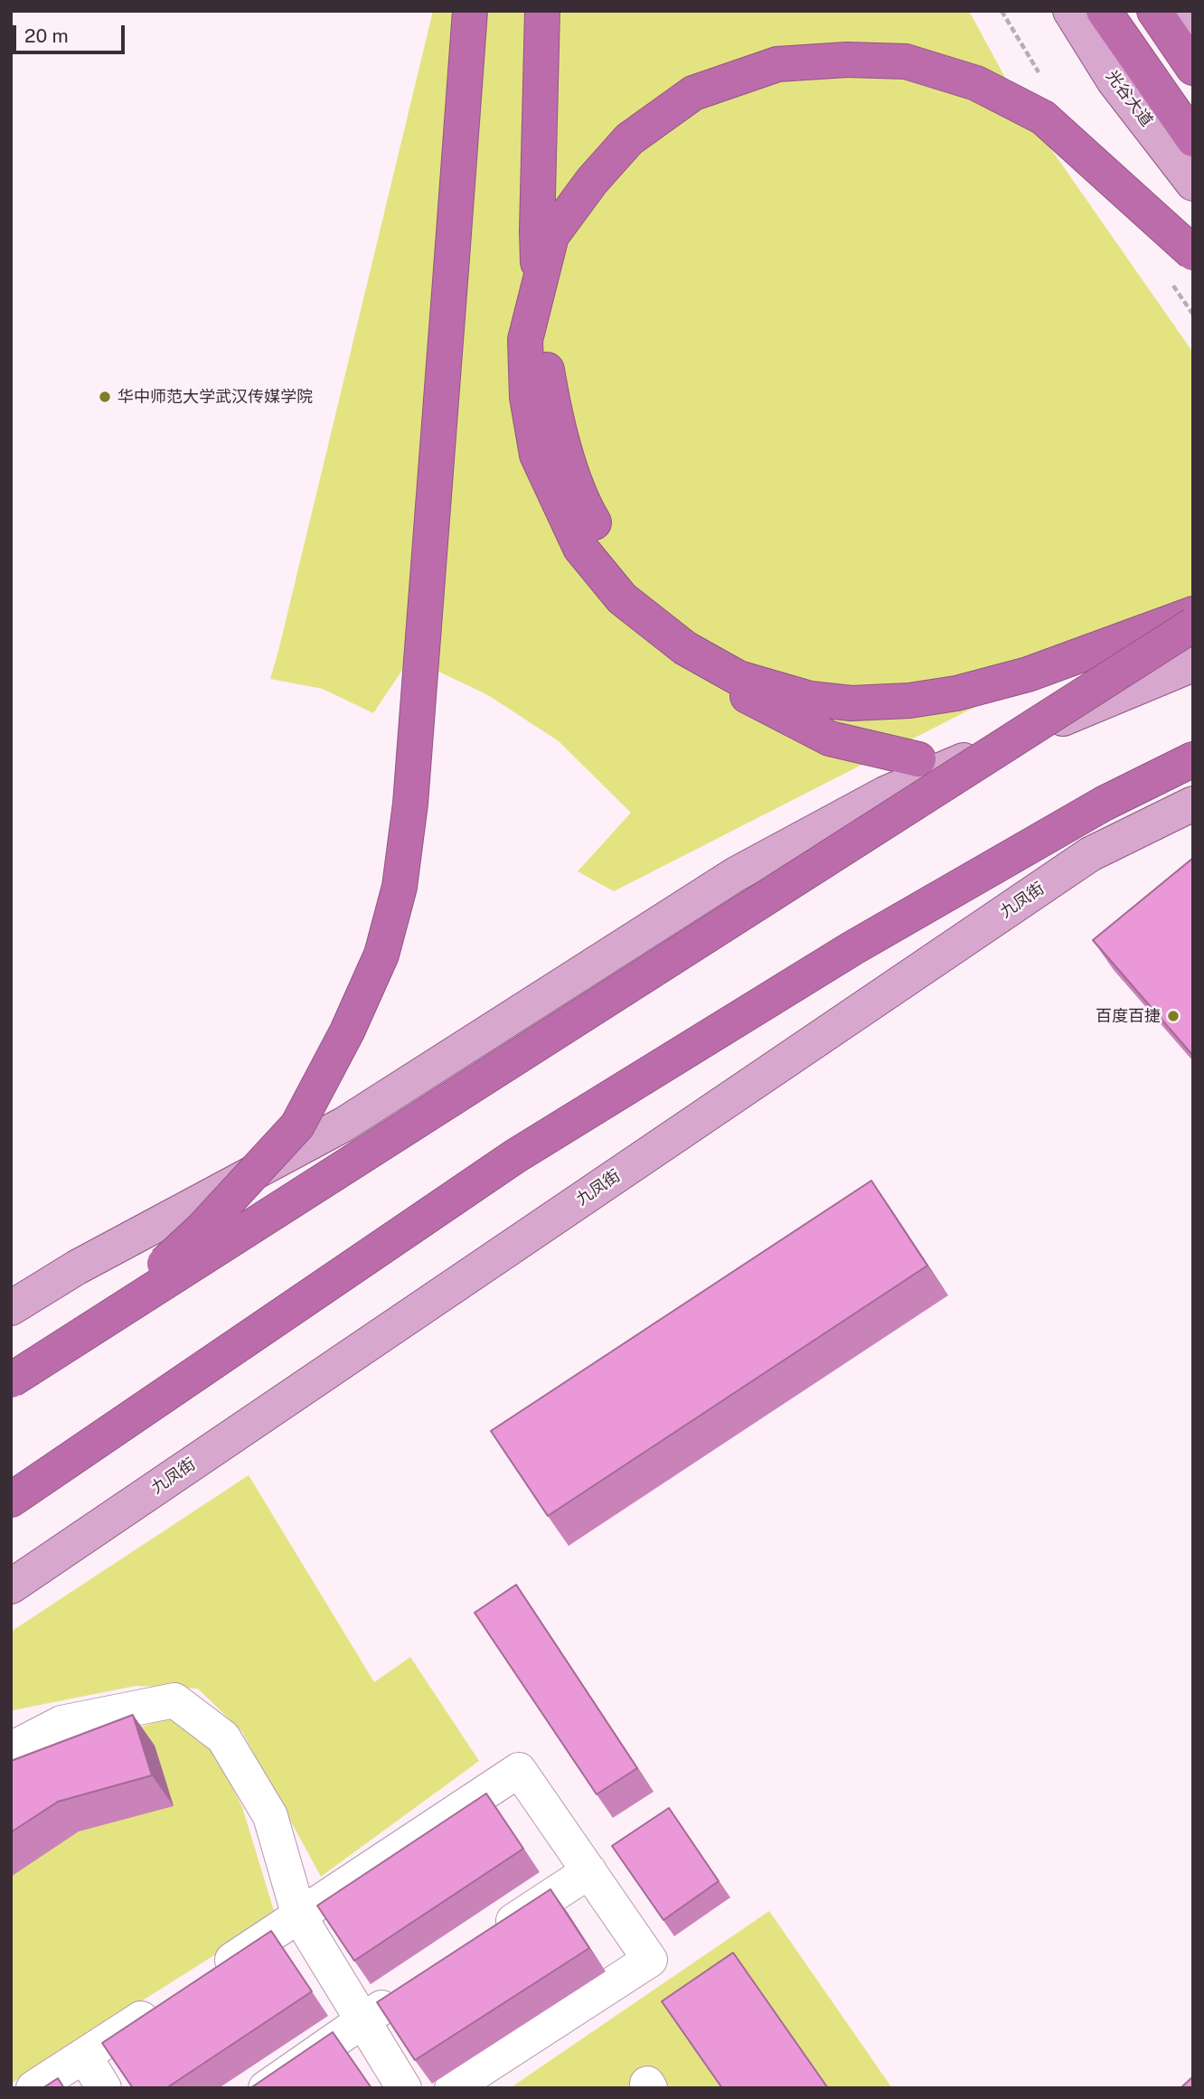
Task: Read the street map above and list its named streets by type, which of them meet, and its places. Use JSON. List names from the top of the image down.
{
  "streets": {
    "main road": ["光谷大道", "九凤街"]
  },
  "places": ["华中师范大学武汉传媒学院", "百度百捷"],
  "scale_bar": "20 m"
}
